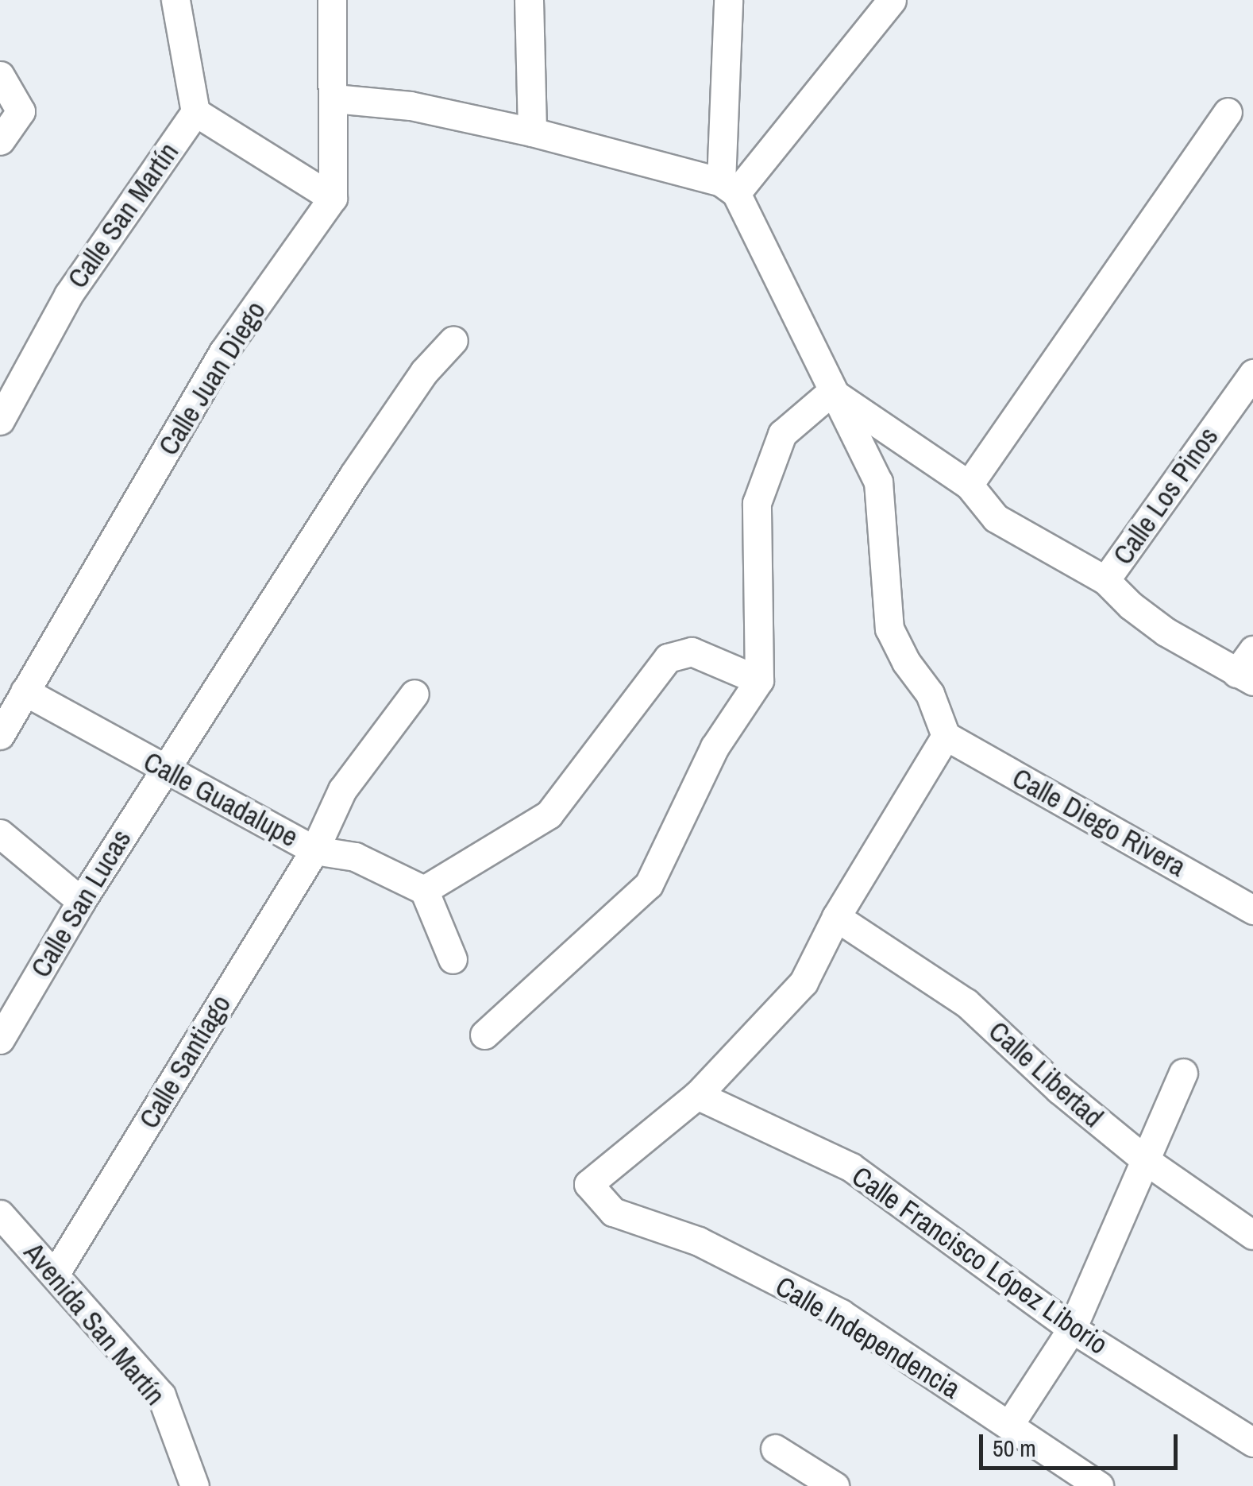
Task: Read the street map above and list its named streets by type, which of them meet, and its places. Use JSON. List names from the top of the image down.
{
  "streets": {
    "street": [
      "Calle San Martín",
      "Calle Juan Diego",
      "Calle Los Pinos",
      "Calle Guadalupe",
      "Calle Diego Rivera",
      "Calle San Lucas",
      "Calle Santiago",
      "Calle Libertad",
      "Calle Francisco López Liborio",
      "Avenida San Martín",
      "Calle Independencia"
    ]
  },
  "crossings": [
    ["Calle Juan Diego", "Calle Guadalupe"],
    ["Calle Guadalupe", "Calle San Lucas"],
    ["Calle Guadalupe", "Calle Santiago"],
    ["Calle Santiago", "Avenida San Martín"],
    ["Calle Francisco López Liborio", "Calle Independencia"]
  ],
  "scale_bar": "50 m"
}
